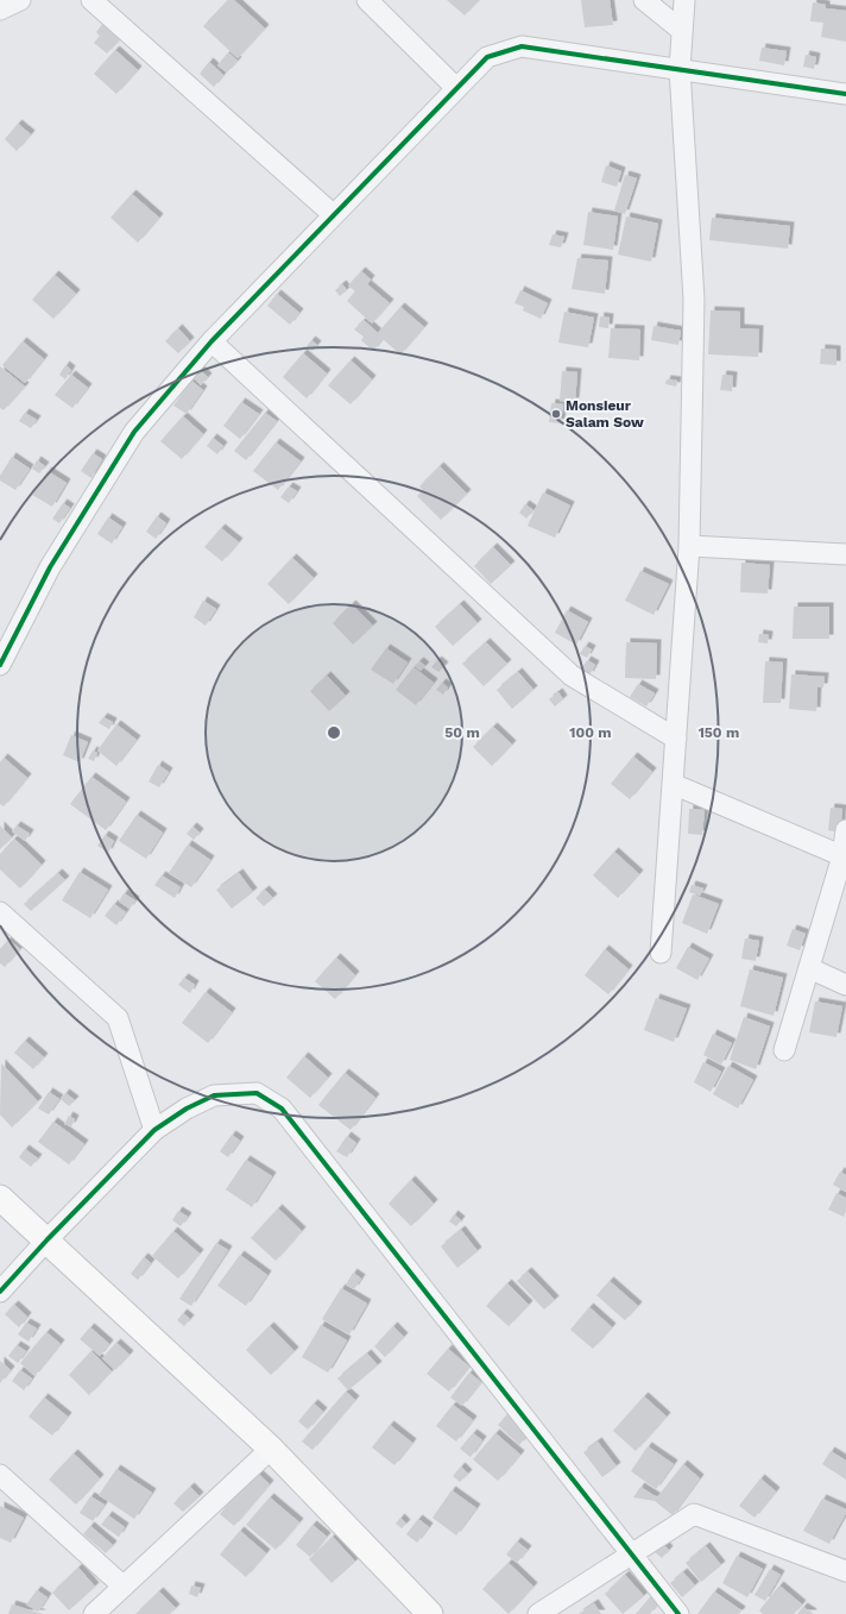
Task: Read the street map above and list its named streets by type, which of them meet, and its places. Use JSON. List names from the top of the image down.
{
  "places": ["Monsieur Salam Sow"],
  "rings": ["50 m", "100 m", "150 m"]
}
